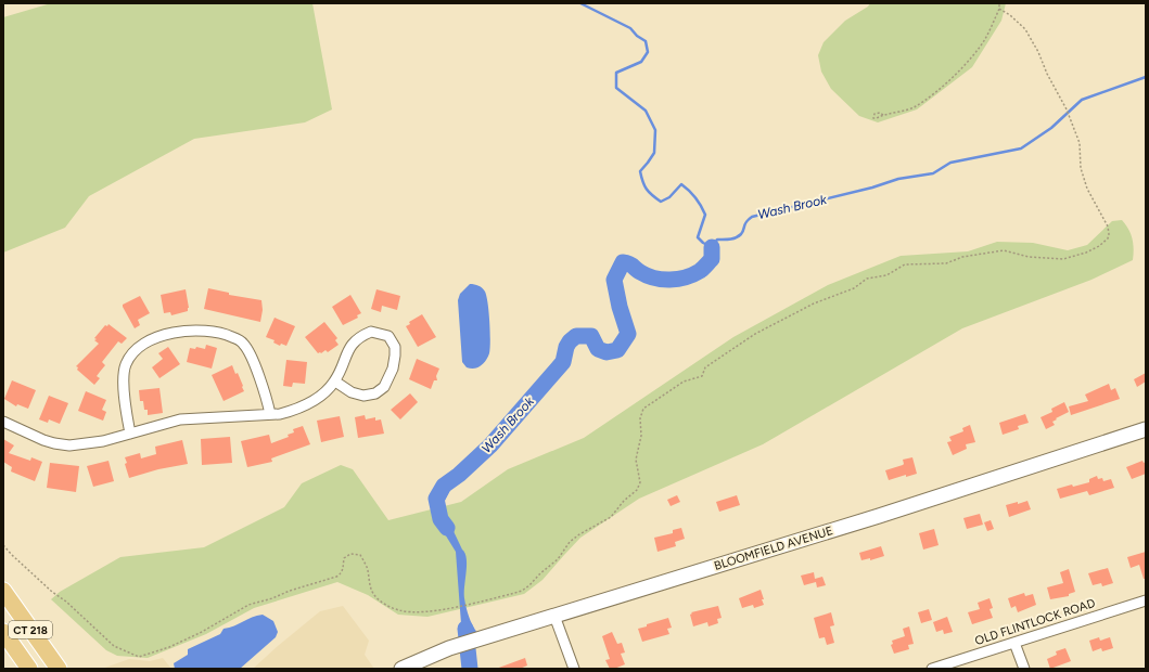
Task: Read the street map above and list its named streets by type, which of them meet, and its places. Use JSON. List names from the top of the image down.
{
  "streets": {
    "main road": ["BLOOMFIELD AVENUE", "CT 218"],
    "street": ["OLD FLINTLOCK ROAD"]
  },
  "water": ["Wash Brook"]
}
